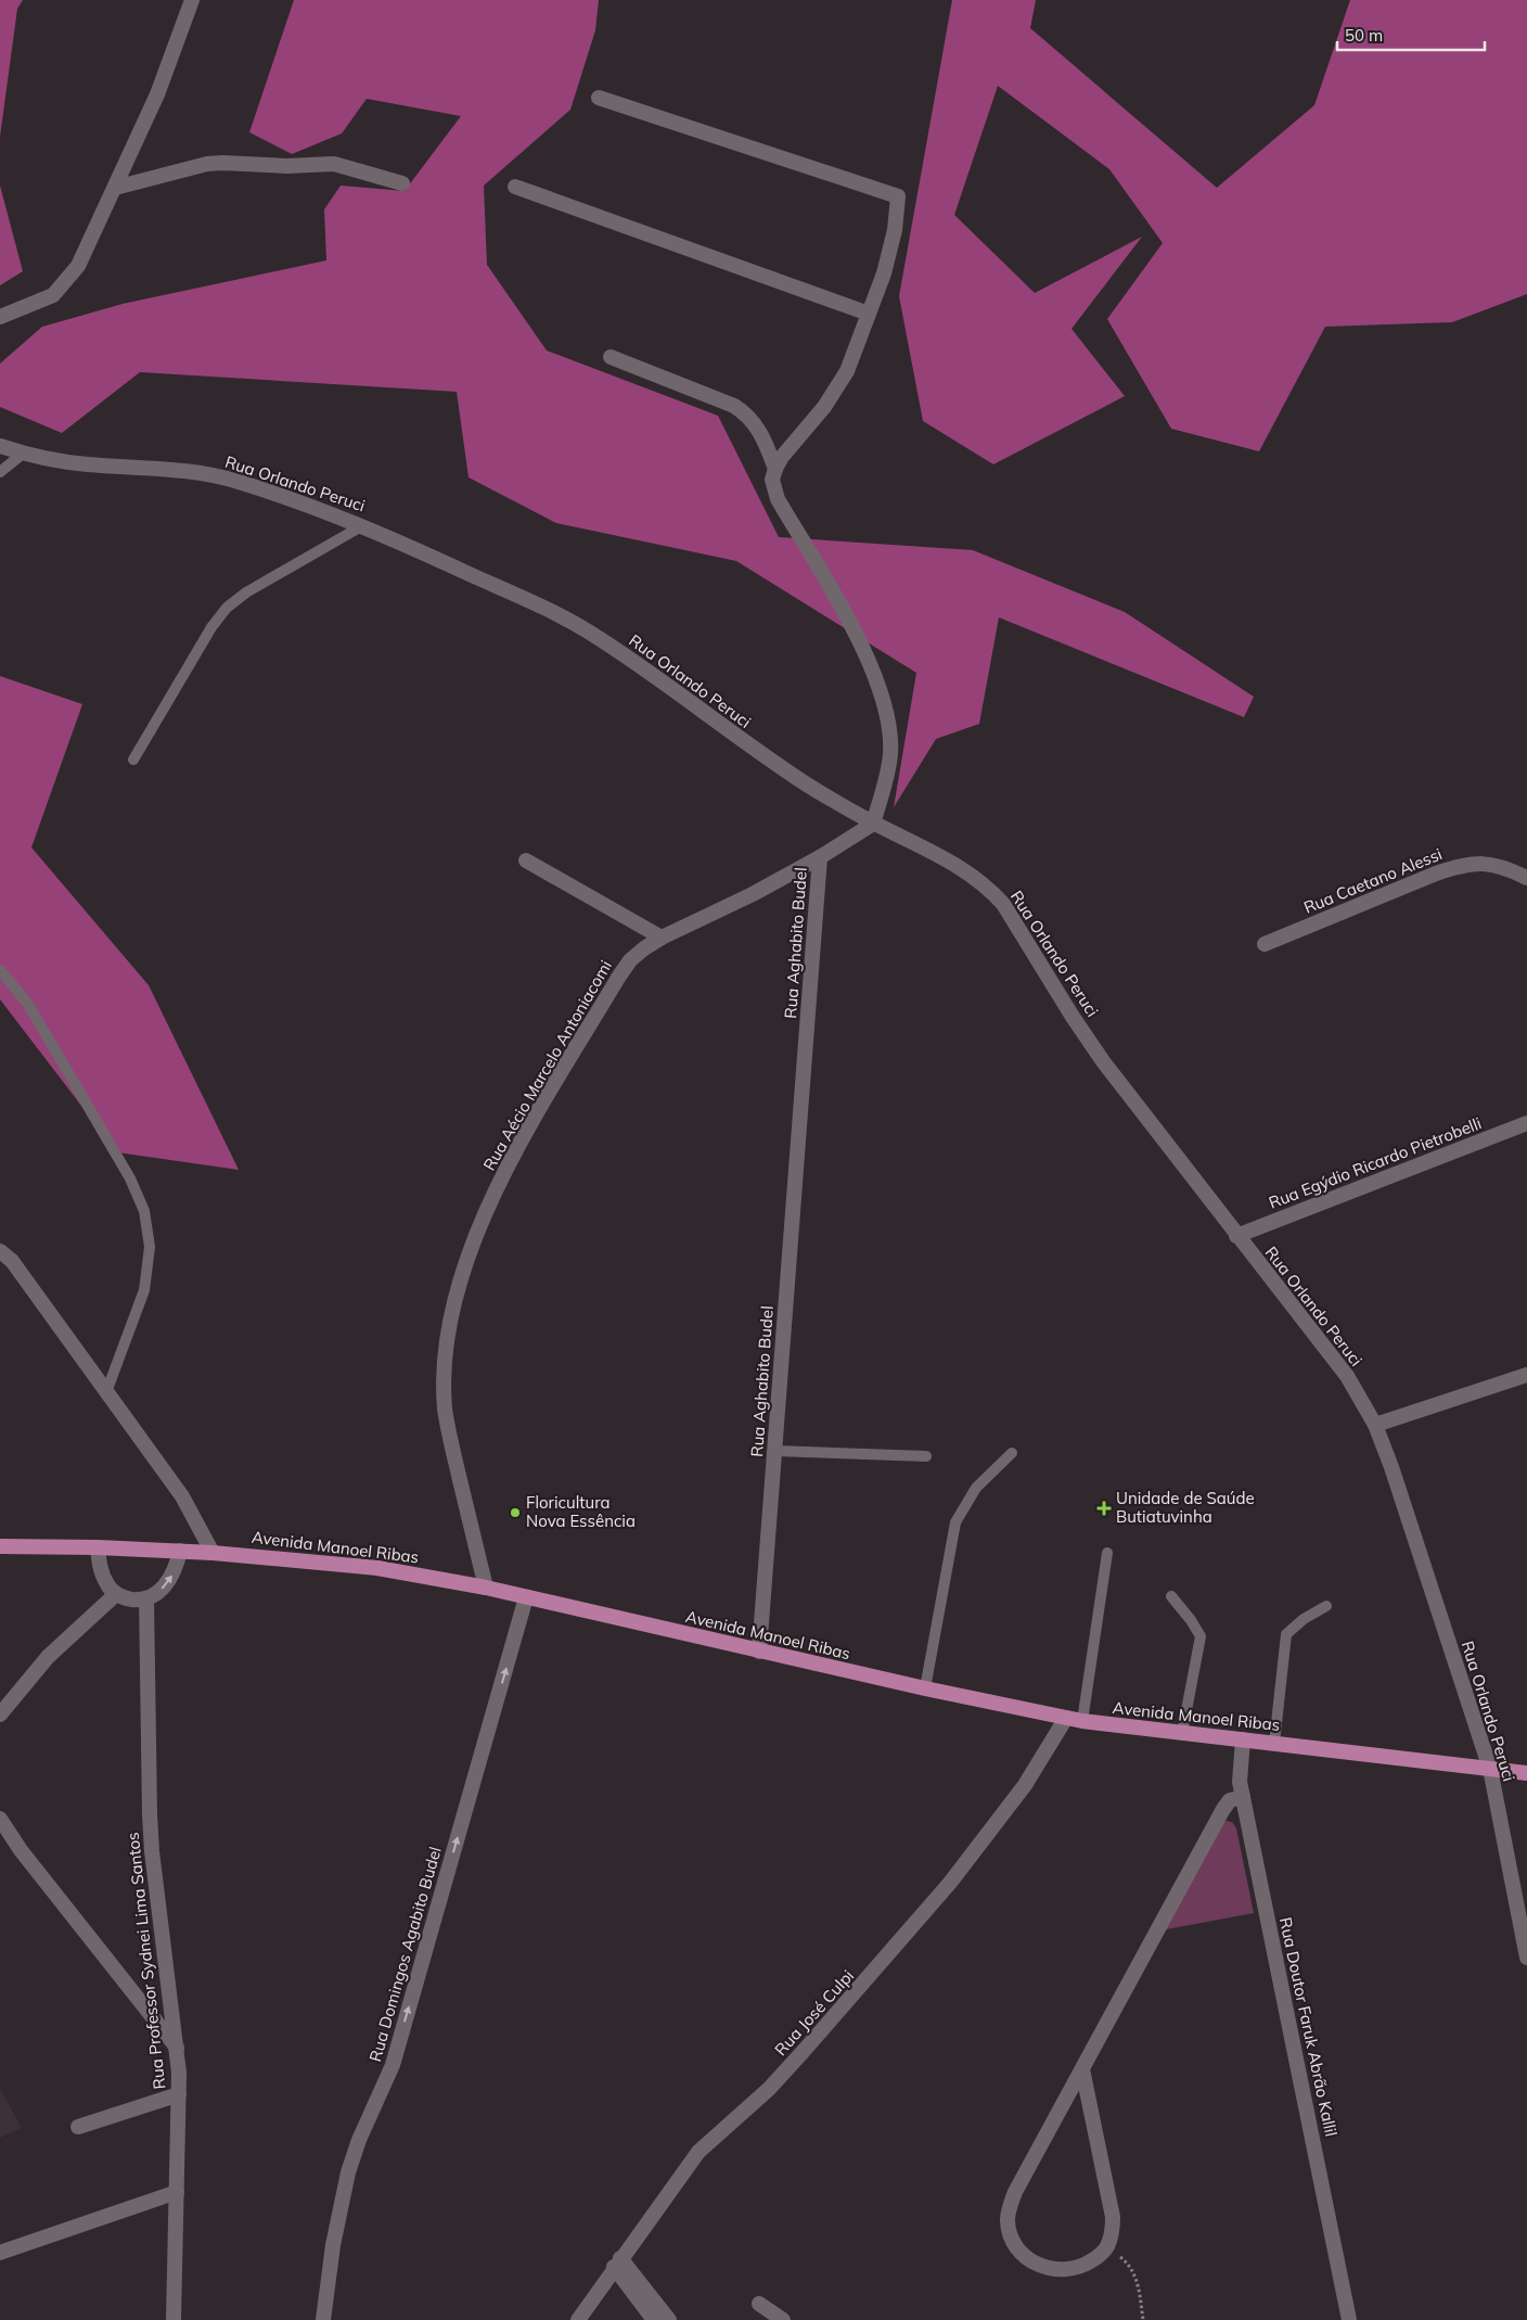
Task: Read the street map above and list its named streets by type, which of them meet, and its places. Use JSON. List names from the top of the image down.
{
  "streets": {
    "main road": ["Avenida Manoel Ribas"],
    "street": [
      "Rua Orlando Peruci",
      "Rua Caetano Alessi",
      "Rua Aghabito Budel",
      "Rua Aécio Marcelo Antoniacomi",
      "Rua Egýdio Ricardo Pietrobelli",
      "Rua Domingos Agabito Budel",
      "Rua Professor Sydnei Lima Santos",
      "Rua José Culpi",
      "Rua Doutor Faruk Abrão Kallil"
    ]
  },
  "crossings": [
    ["Rua Orlando Peruci", "Rua Aghabito Budel"],
    ["Rua Orlando Peruci", "Rua Egýdio Ricardo Pietrobelli"],
    ["Rua Orlando Peruci", "Avenida Manoel Ribas"],
    ["Rua Aghabito Budel", "Rua Aécio Marcelo Antoniacomi"],
    ["Rua Aghabito Budel", "Avenida Manoel Ribas"],
    ["Rua Aécio Marcelo Antoniacomi", "Avenida Manoel Ribas"],
    ["Avenida Manoel Ribas", "Rua Domingos Agabito Budel"],
    ["Avenida Manoel Ribas", "Rua José Culpi"],
    ["Avenida Manoel Ribas", "Rua Doutor Faruk Abrão Kallil"]
  ],
  "one_way": ["Rua Domingos Agabito Budel"],
  "places": {
    "health": ["Unidade de Saúde Butiatuvinha"],
    "other": ["Floricultura Nova Essência"]
  },
  "scale_bar": "50 m"
}
